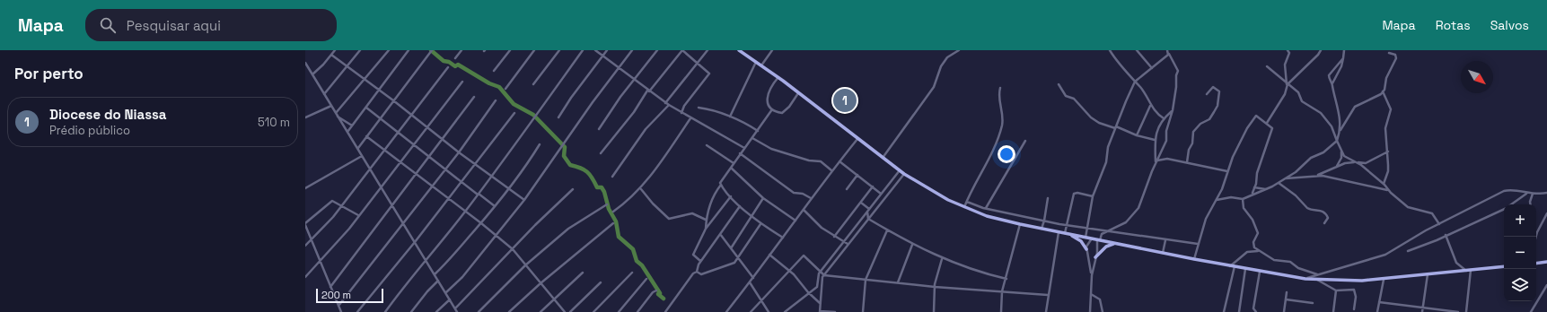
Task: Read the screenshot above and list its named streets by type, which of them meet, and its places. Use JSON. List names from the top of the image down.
{
  "scale_bar": "200 m",
  "north": "bottom right",
  "page": {
    "header": "Mapa",
    "search": "Pesquisar aqui",
    "nav": ["Mapa", "Rotas", "Salvos"],
    "heading": "Por perto",
    "pins": "1",
    "list": [
      {
        "mark": "1",
        "name": "Diocese do Niassa",
        "note": "Prédio público",
        "value": "510 m"
      }
    ],
    "map_buttons": ["+", "−"],
    "scale": "200 m"
  }
}
